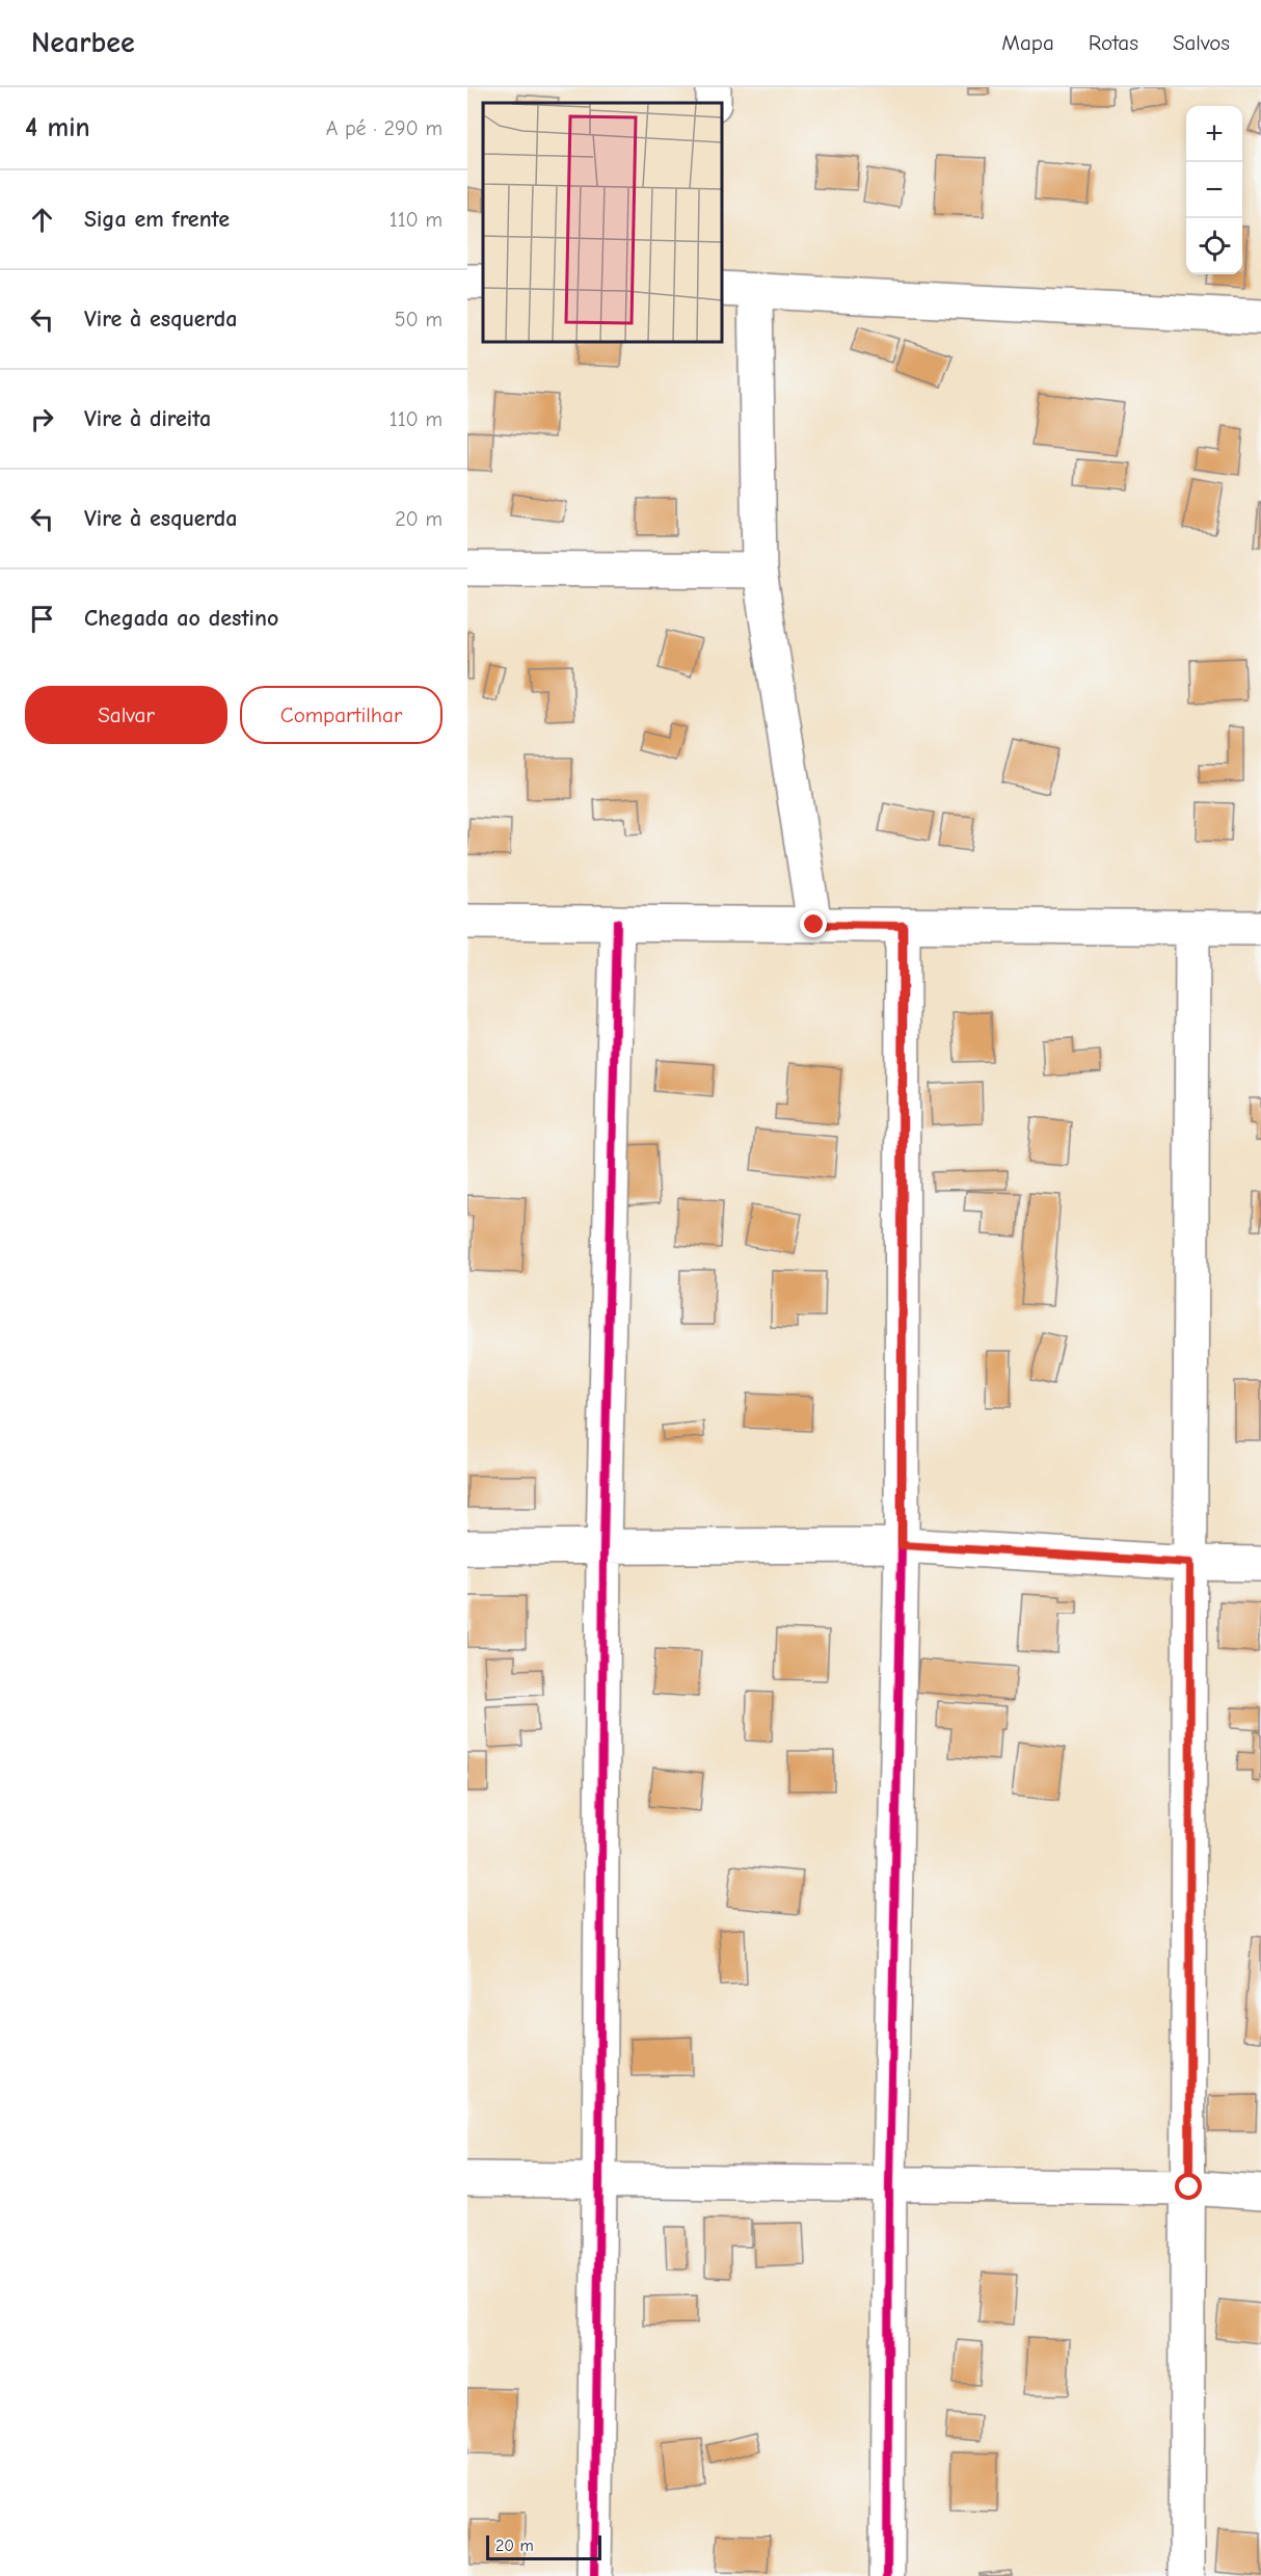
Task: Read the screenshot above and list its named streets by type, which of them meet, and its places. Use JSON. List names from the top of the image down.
{
  "scale_bar": "20 m",
  "page": {
    "header": "Nearbee",
    "nav": ["Mapa", "Rotas", "Salvos"],
    "heading": ["4 min", "A pé · 290 m"],
    "map_buttons": ["+", "−"],
    "list": [
      ["Siga em frente", "110 m"],
      ["Vire à esquerda", "50 m"],
      ["Vire à direita", "110 m"],
      ["Vire à esquerda", "20 m"],
      "Chegada ao destino"
    ],
    "buttons": ["Salvar", "Compartilhar"],
    "scale": "20 m"
  }
}
